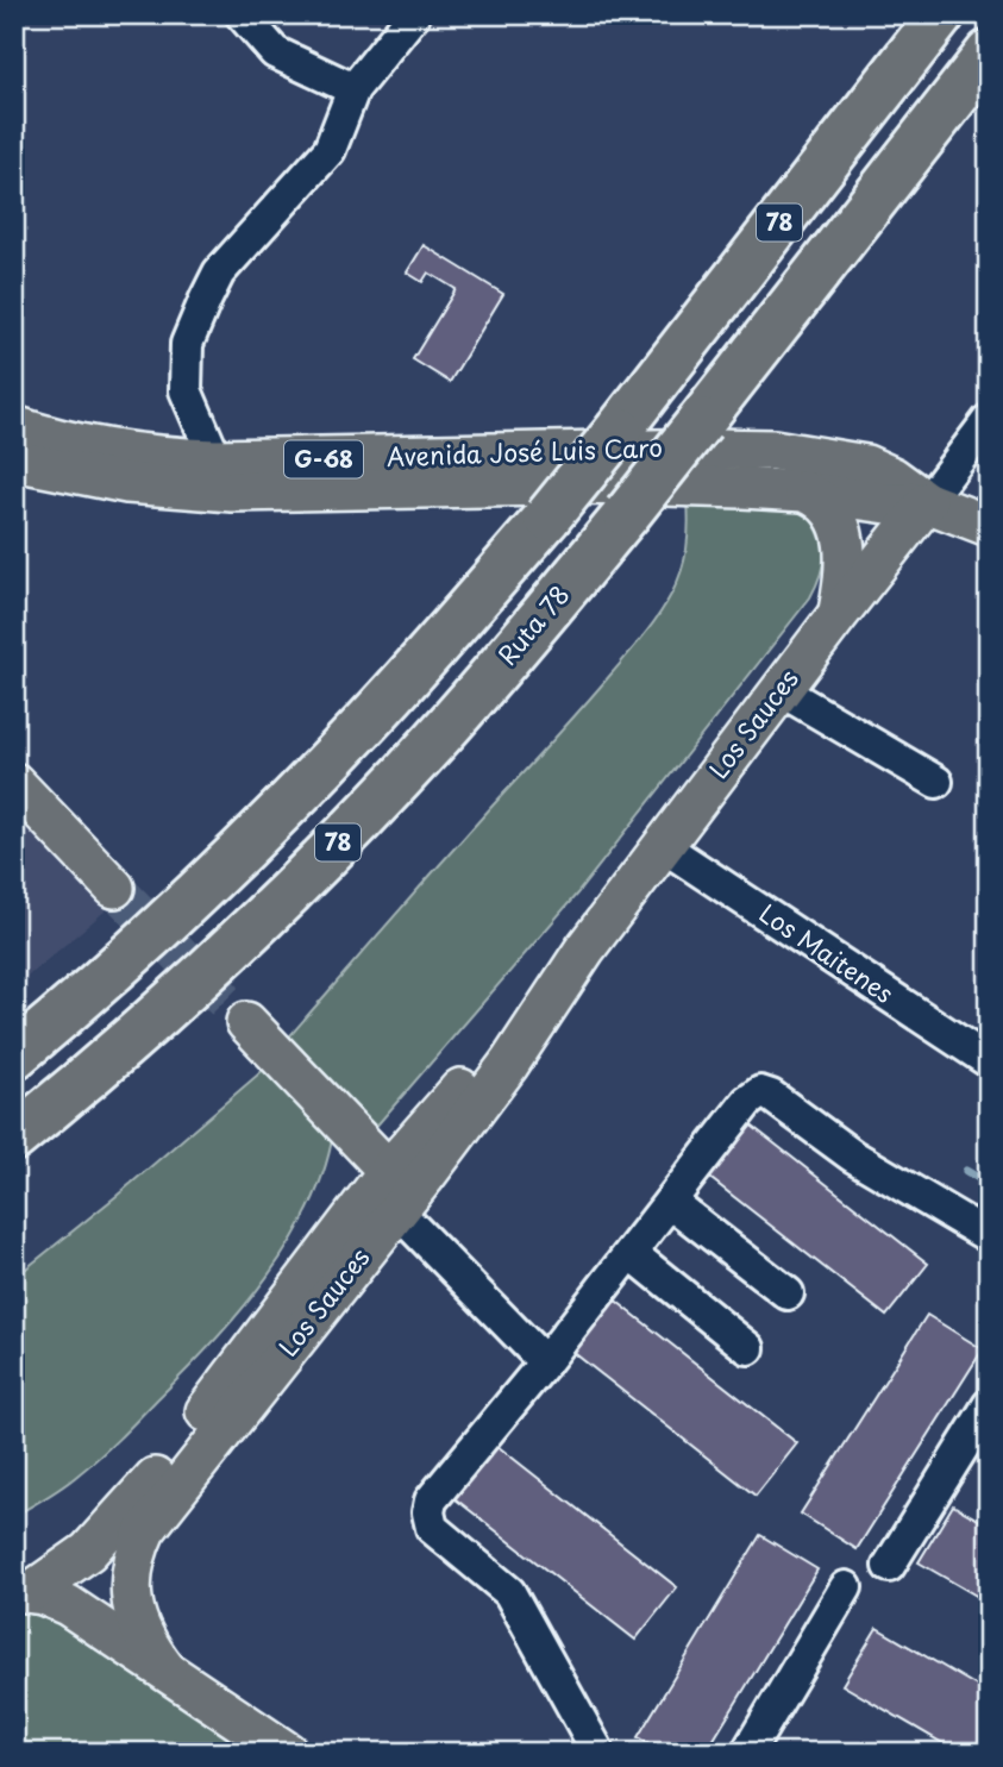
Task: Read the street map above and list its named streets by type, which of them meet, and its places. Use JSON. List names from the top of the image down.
{
  "streets": {
    "highway": ["78", "Ruta 78"],
    "main road": ["Avenida José Luis Caro", "G-68", "Los Sauces"],
    "street": ["Los Maitenes"]
  },
  "crossings": [
    ["Avenida José Luis Caro", "Los Sauces"],
    ["Los Sauces", "Los Maitenes"]
  ]
}
